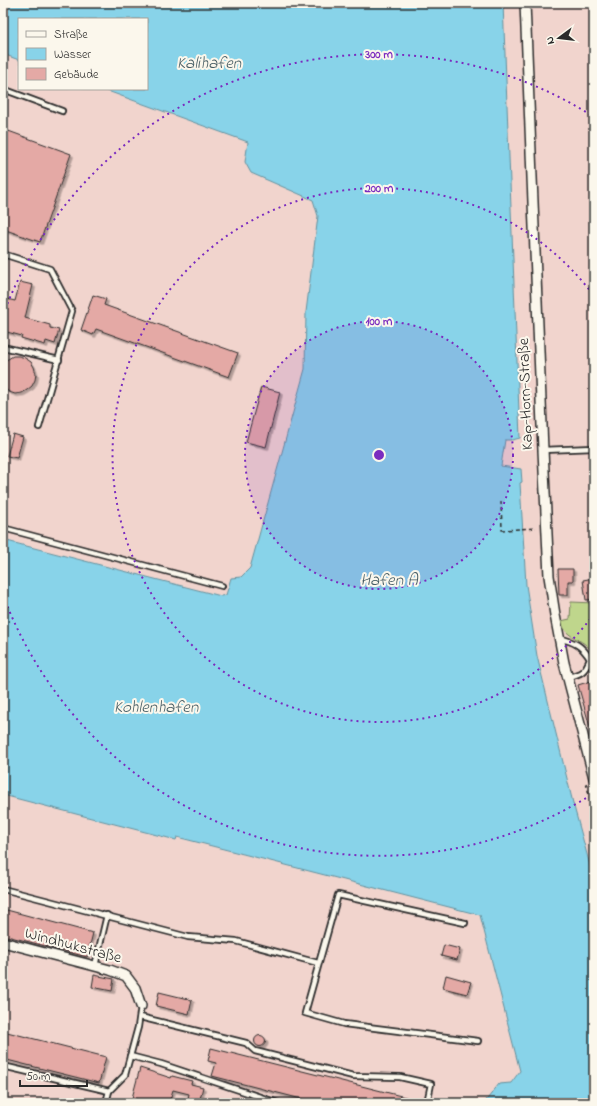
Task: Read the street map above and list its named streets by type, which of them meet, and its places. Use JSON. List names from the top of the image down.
{
  "streets": {
    "street": ["Kap-Horn-Straße", "Windhukstraße"]
  },
  "water": ["Kalihafen", "Hafen A", "Kohlenhafen"],
  "legend": ["Straße", "Wasser", "Gebäude"],
  "scale_bar": "50 m",
  "north": "left",
  "rings": ["300 m", "200 m", "100 m"]
}
